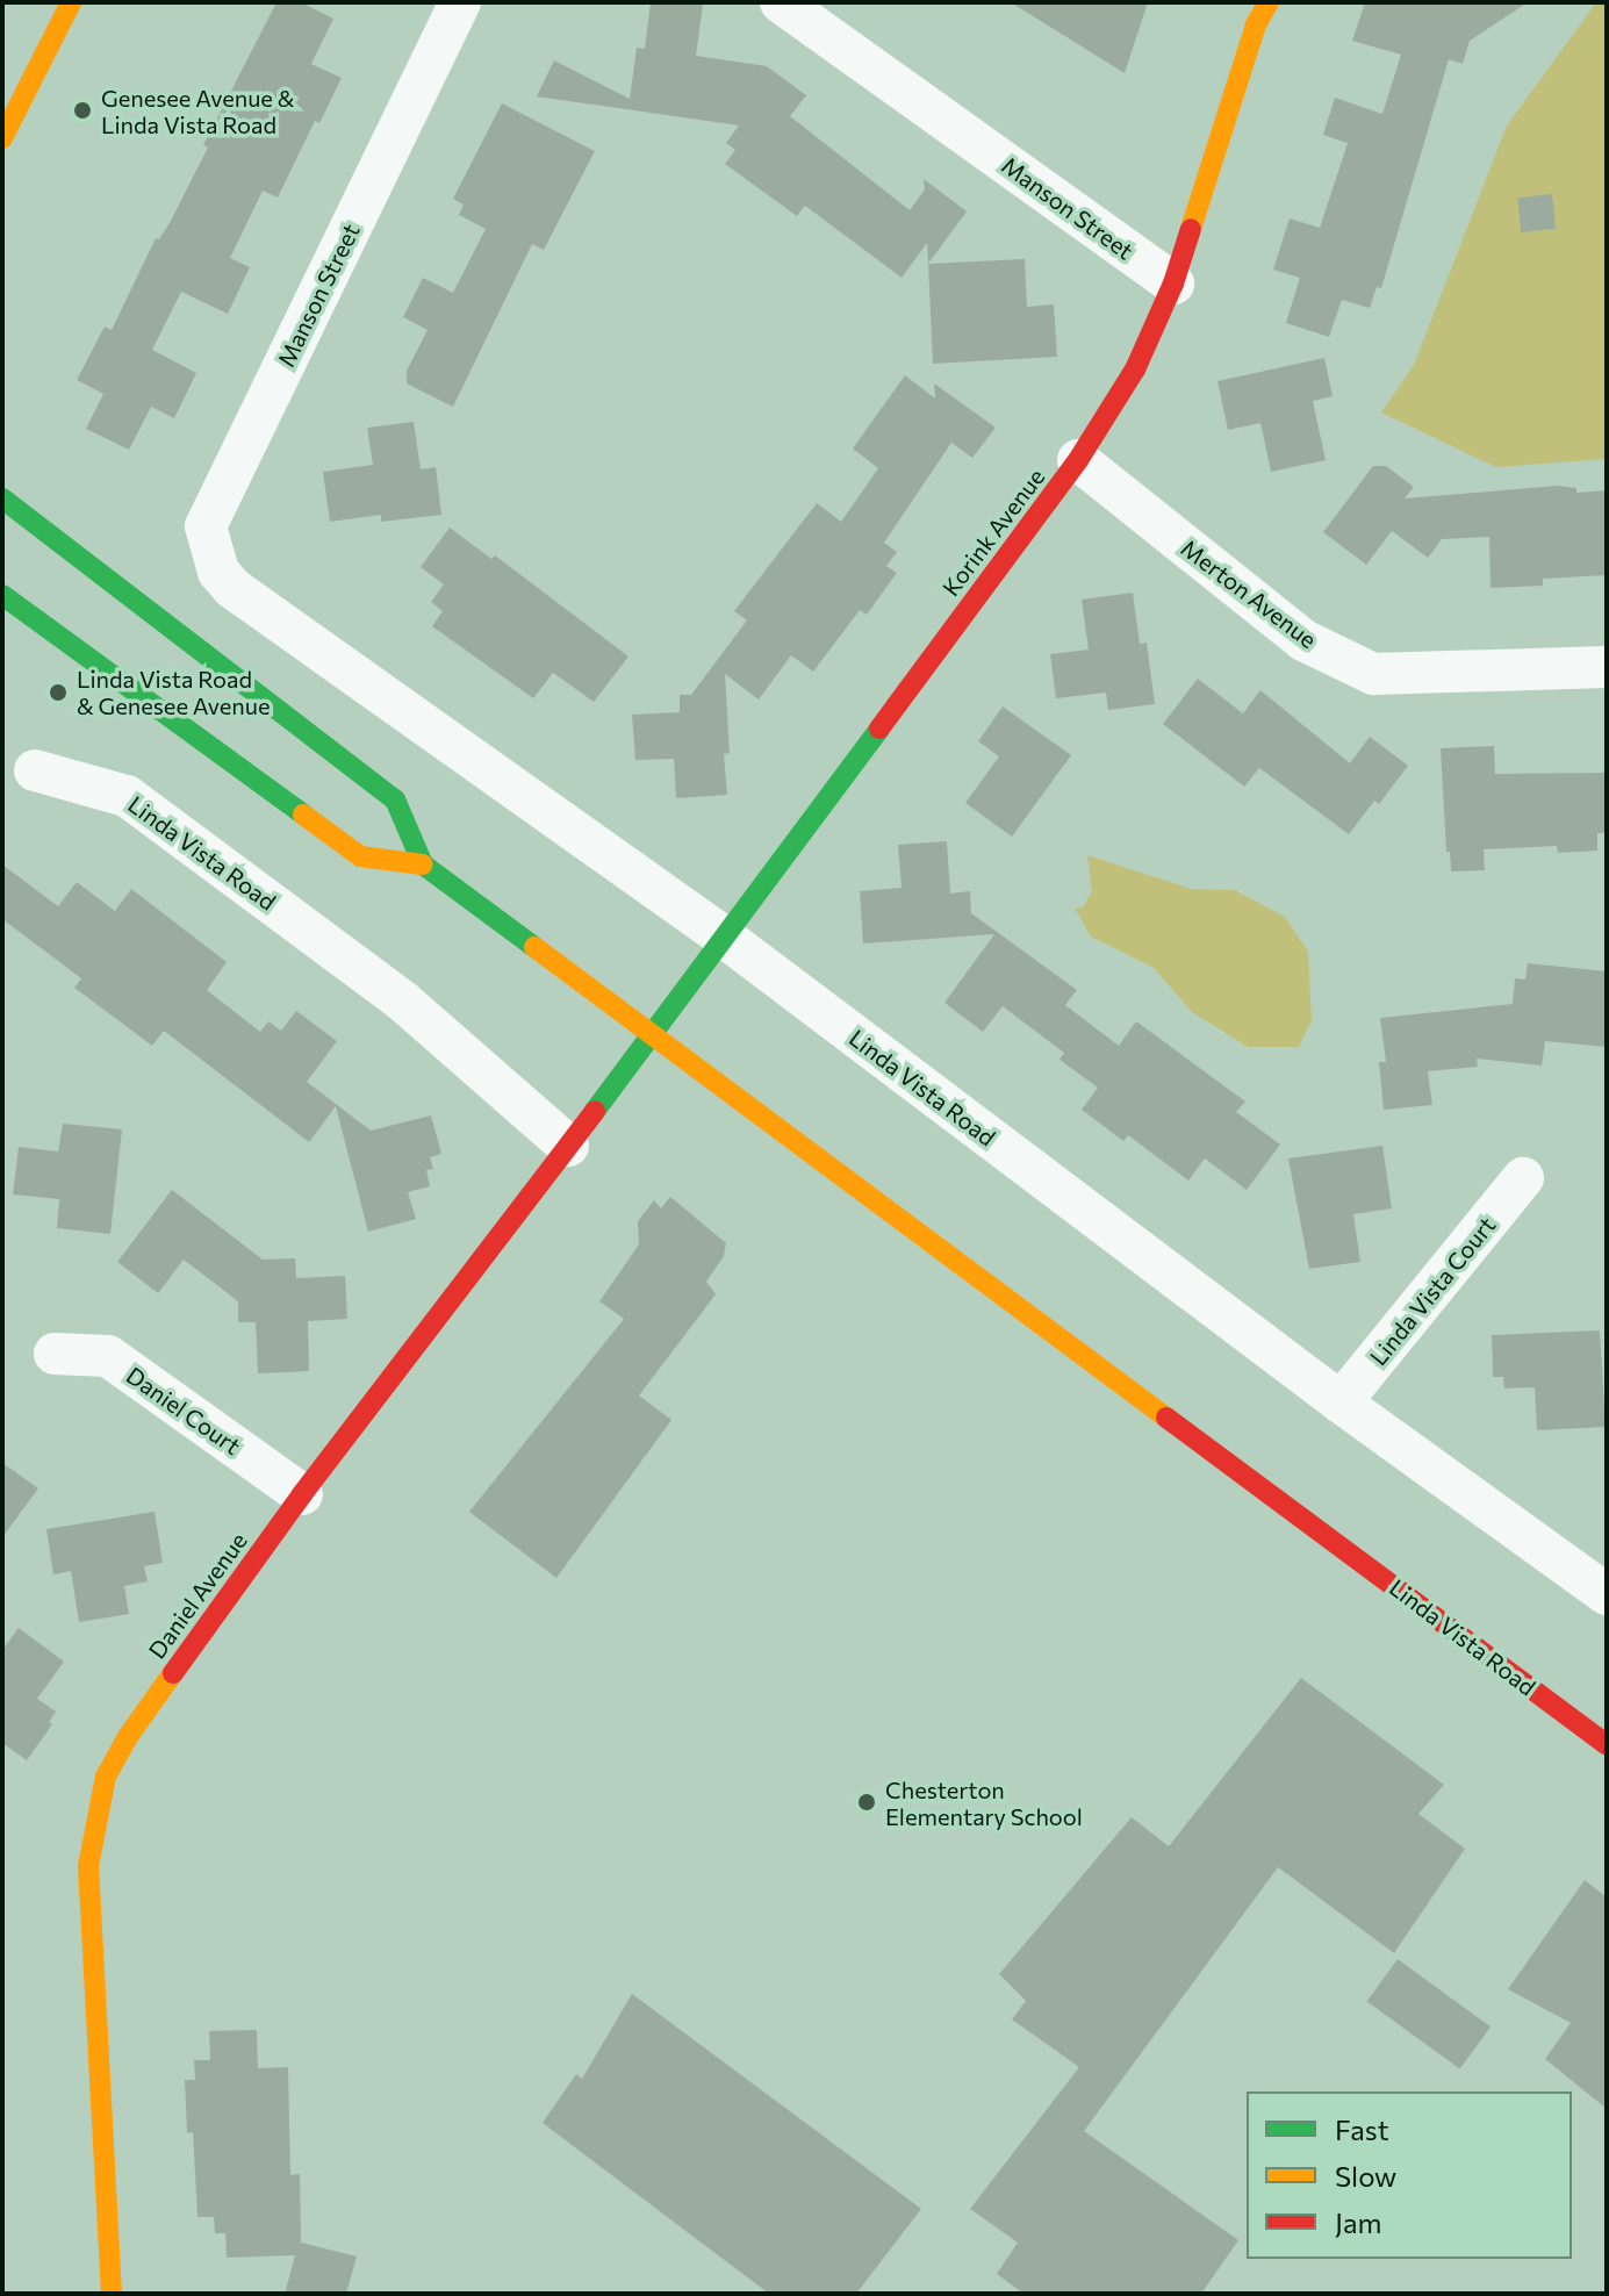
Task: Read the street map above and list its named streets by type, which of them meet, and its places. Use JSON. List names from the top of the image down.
{
  "streets": {
    "main road": ["Korink Avenue", "Linda Vista Road", "Daniel Avenue"],
    "street": [
      "Manson Street",
      "Merton Avenue",
      "Linda Vista Court",
      "Daniel Court"
    ]
  },
  "crossings": [
    ["Manson Street", "Korink Avenue"],
    ["Manson Street", "Linda Vista Road"],
    ["Korink Avenue", "Merton Avenue"],
    ["Korink Avenue", "Linda Vista Road"],
    ["Korink Avenue", "Daniel Avenue"],
    ["Linda Vista Road", "Linda Vista Court"],
    ["Linda Vista Road", "Daniel Avenue"],
    ["Daniel Court", "Daniel Avenue"]
  ],
  "places": ["Genesee Avenue & Linda Vista Road", "Linda Vista Road & Genesee Avenue", "Chesterton Elementary School"],
  "legend": ["Fast", "Slow", "Jam"]
}
